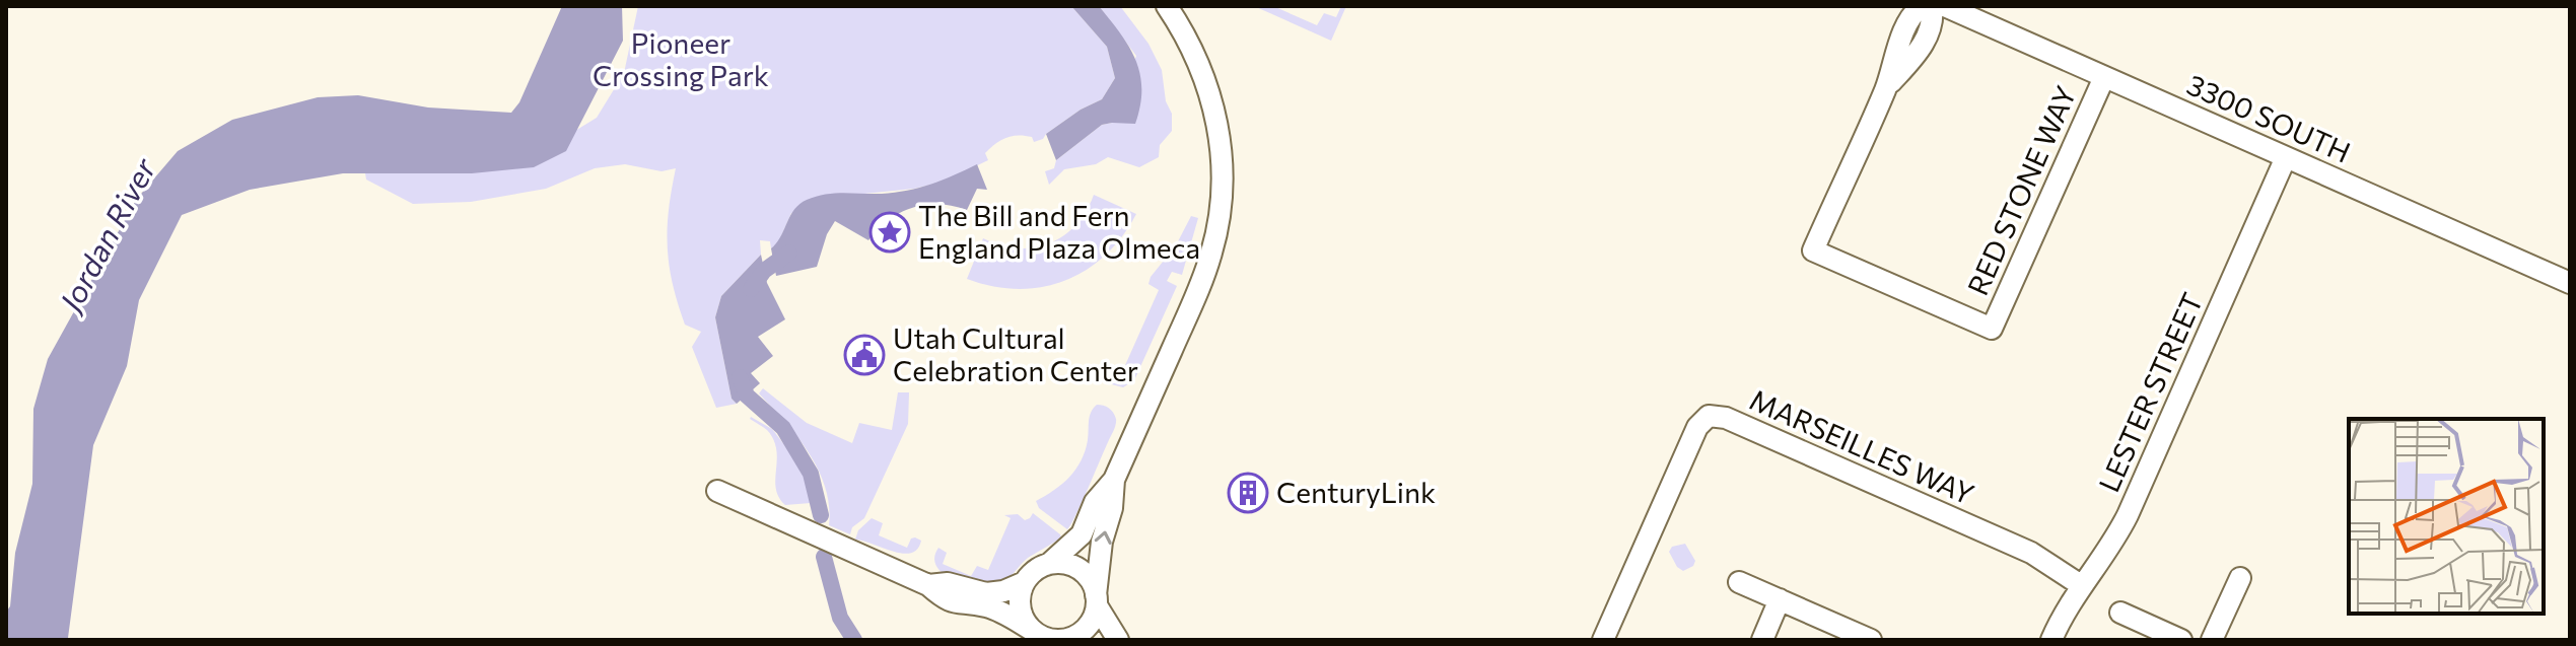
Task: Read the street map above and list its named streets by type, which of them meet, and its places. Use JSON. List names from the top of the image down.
{
  "streets": {
    "street": [
      "3300 SOUTH",
      "RED STONE WAY",
      "LESTER STREET",
      "MARSEILLES WAY"
    ]
  },
  "crossings": [
    ["3300 SOUTH", "RED STONE WAY"],
    ["3300 SOUTH", "LESTER STREET"],
    ["LESTER STREET", "MARSEILLES WAY"]
  ],
  "water": ["Jordan River"],
  "parks": ["Pioneer Crossing Park"],
  "places": {
    "place": ["The Bill and Fern England Plaza Olmeca"],
    "public building": ["Utah Cultural Celebration Center"],
    "building": ["CenturyLink"]
  }
}
